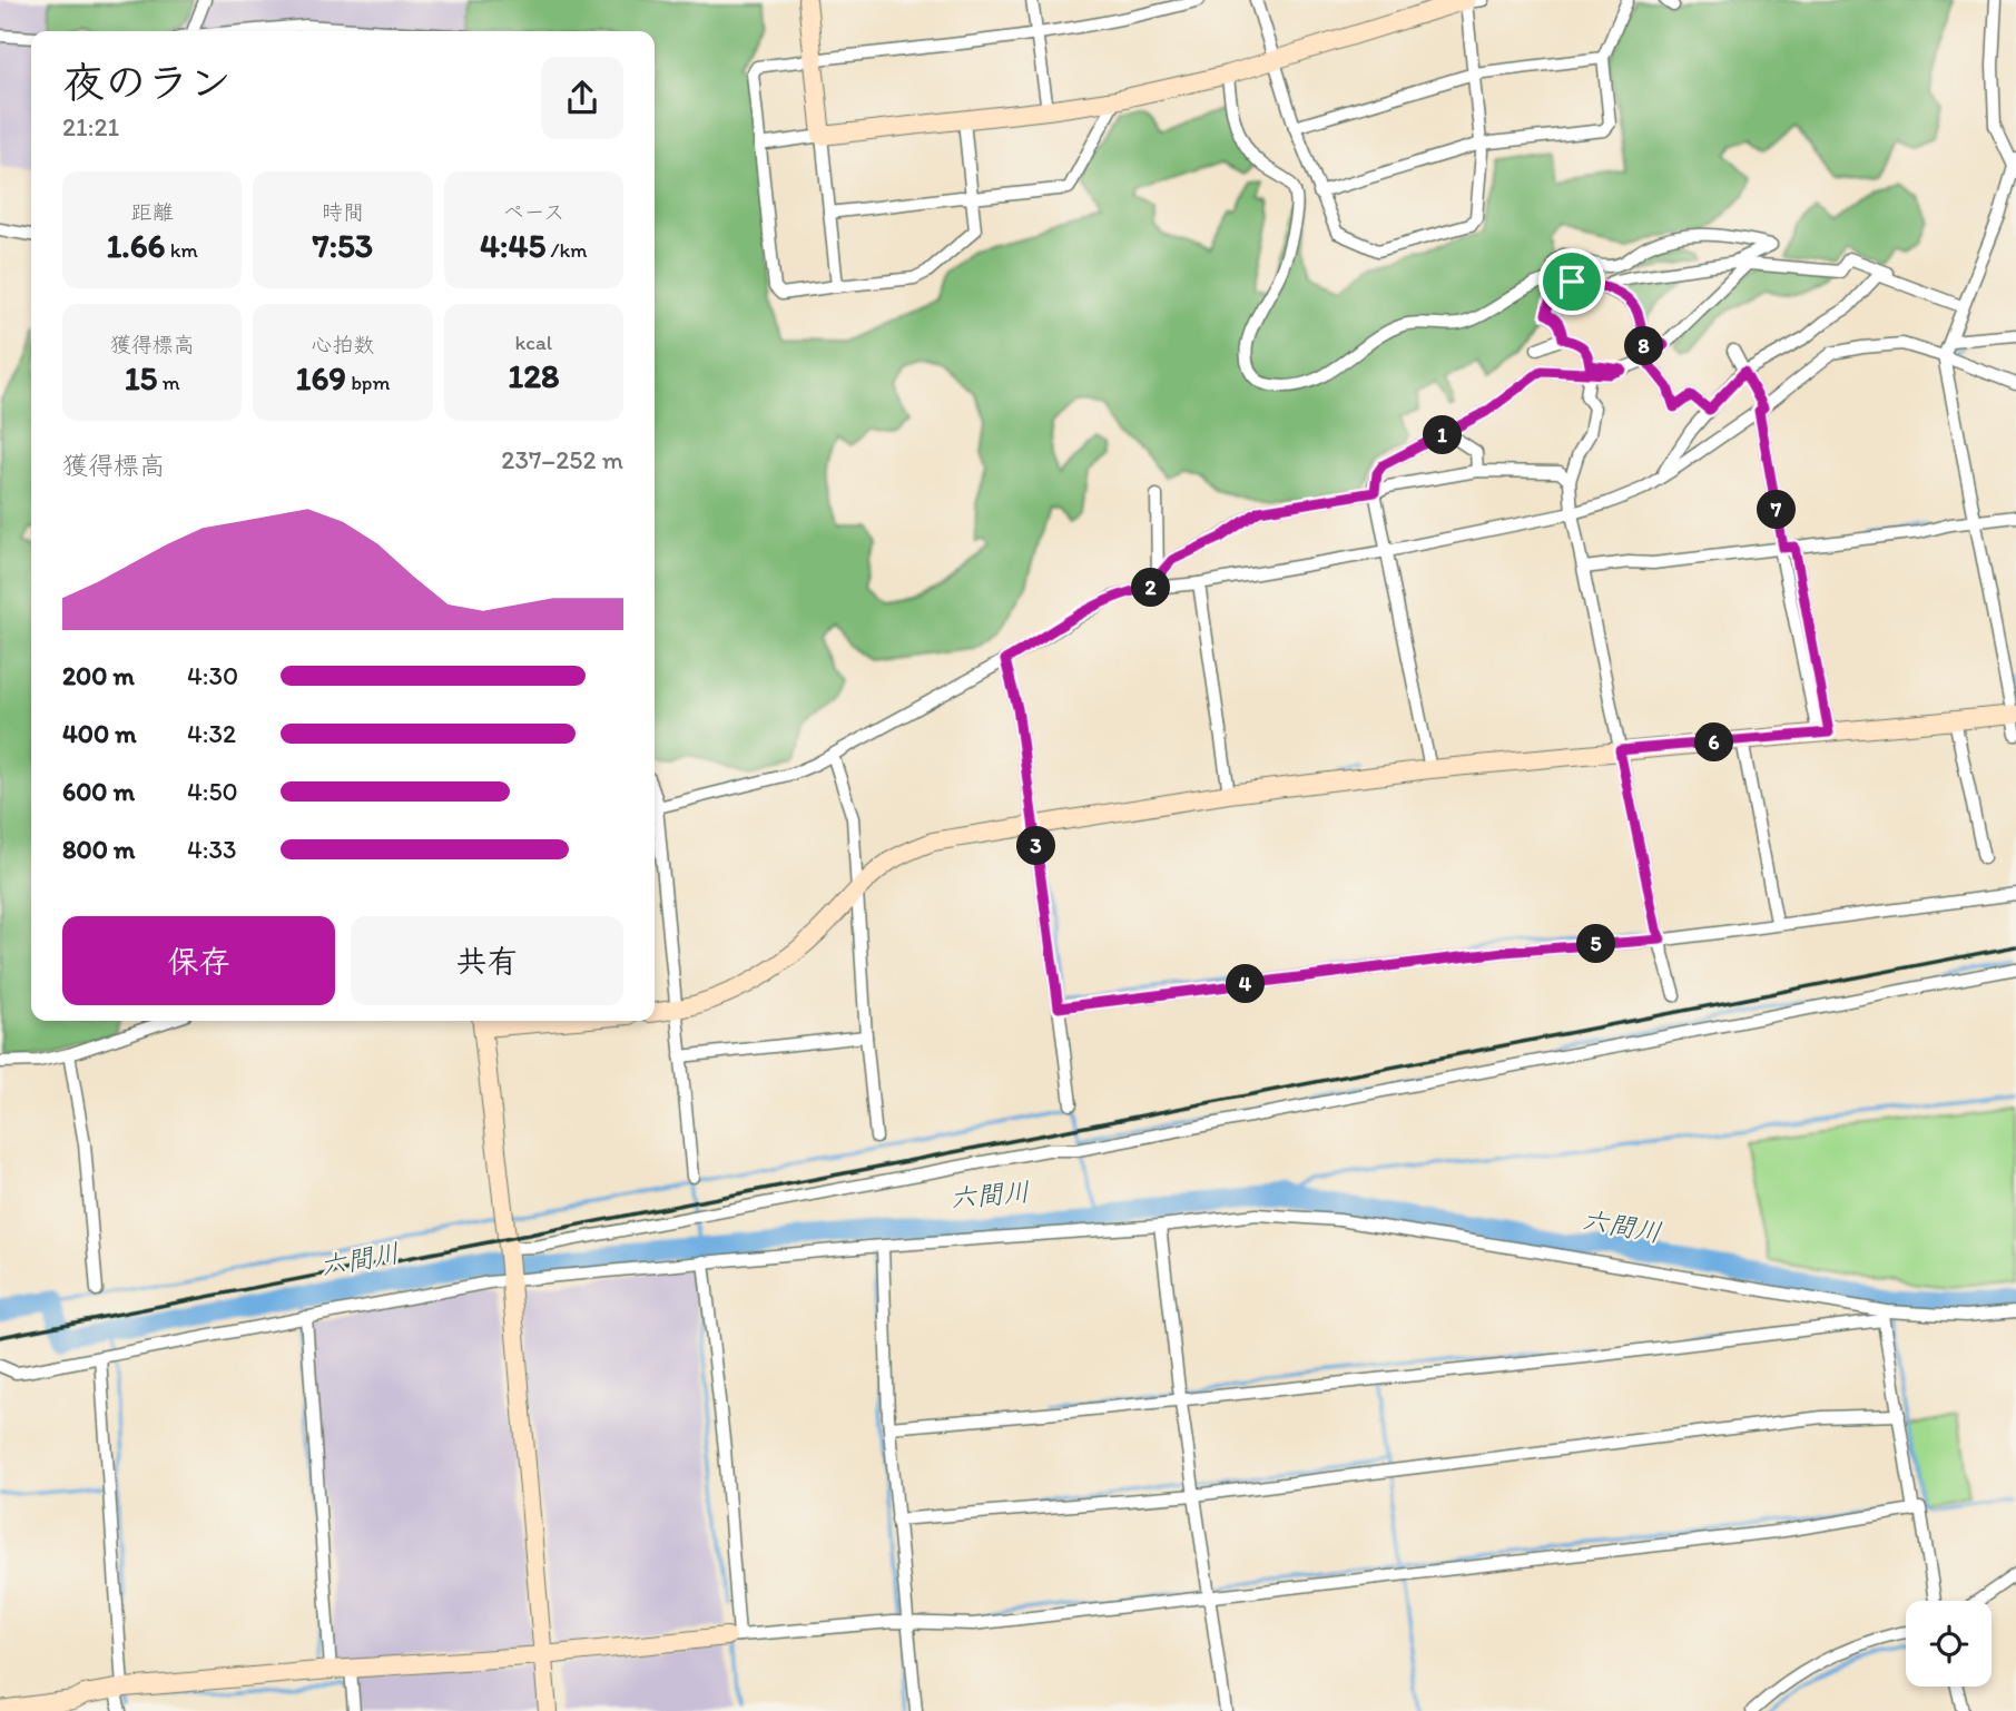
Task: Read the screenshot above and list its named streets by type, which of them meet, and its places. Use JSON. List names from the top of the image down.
{
  "water": ["六間川"],
  "page": {
    "heading": ["夜のラン", "21:21"],
    "stats": [
      ["距離", "1.66 km"],
      ["時間", "7:53"],
      ["ペース", "4:45 /km"],
      ["獲得標高", "15 m"],
      ["心拍数", "169 bpm"],
      ["kcal", "128"]
    ],
    "pins": [
      "8",
      "1",
      "7",
      "2",
      "6",
      "3",
      "5",
      "4"
    ],
    "chart": ["獲得標高", "237–252 m"],
    "list": [
      {
        "name": "200 m",
        "note": "4:30"
      },
      {
        "name": "400 m",
        "note": "4:32"
      },
      {
        "name": "600 m",
        "note": "4:50"
      },
      {
        "name": "800 m",
        "note": "4:33"
      }
    ],
    "buttons": ["保存", "共有"]
  }
}
